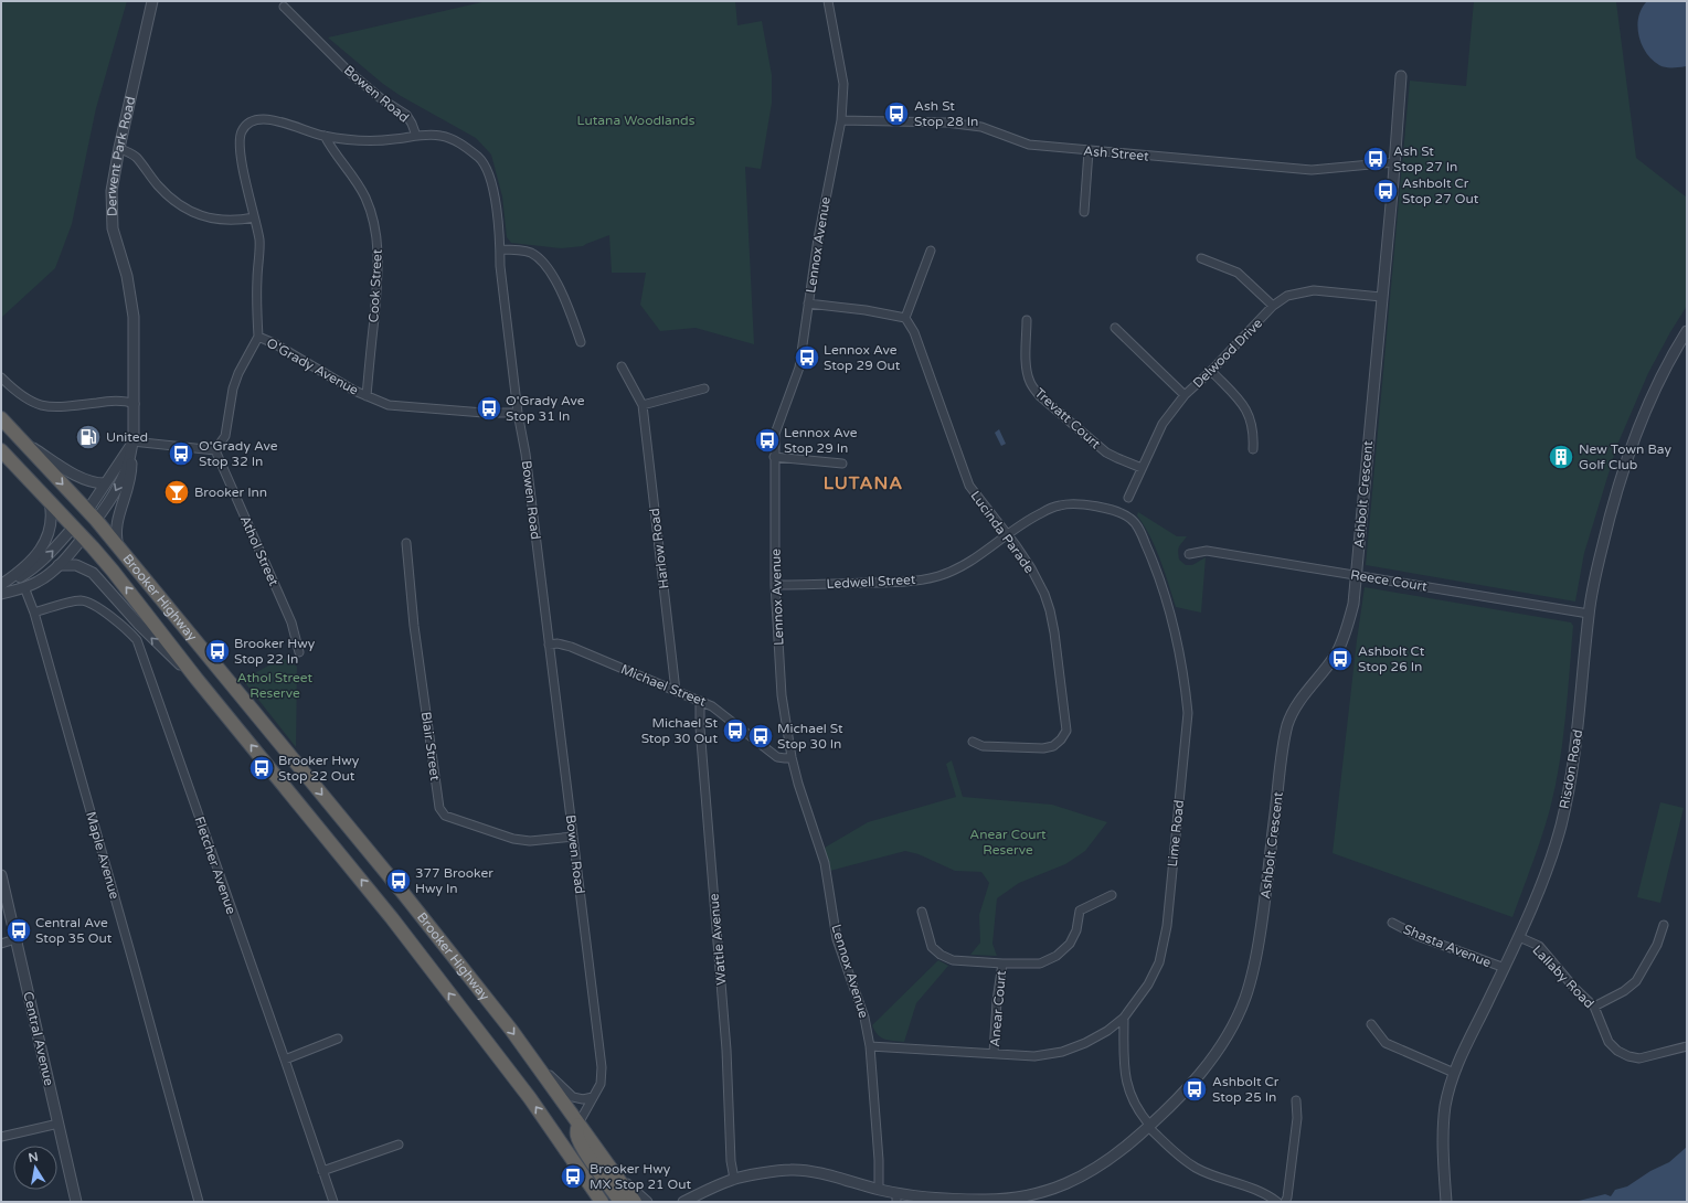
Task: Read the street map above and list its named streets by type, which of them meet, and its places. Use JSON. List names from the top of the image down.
{
  "streets": {
    "highway": ["Derwent Park Road", "Brooker Highway"],
    "street": [
      "Bowen Road",
      "Ash Street",
      "Lennox Avenue",
      "Cook Street",
      "Delwood Drive",
      "O'Grady Avenue",
      "Trevatt Court",
      "Ashbolt Crescent",
      "Lucinda Parade",
      "Harlow Road",
      "Athol Street",
      "Reece Court",
      "Ledwell Street",
      "Michael Street",
      "Blair Street",
      "Risdon Road",
      "Lime Road",
      "Maple Avenue",
      "Fletcher Avenue",
      "Wattle Avenue",
      "Shasta Avenue",
      "Lallaby Road",
      "Anear Court",
      "Central Avenue"
    ]
  },
  "crossings": [
    ["Bowen Road", "O'Grady Avenue"],
    ["Bowen Road", "Brooker Highway"],
    ["Bowen Road", "Michael Street"],
    ["Bowen Road", "Blair Street"],
    ["Ash Street", "Lennox Avenue"],
    ["Ash Street", "Ashbolt Crescent"],
    ["Derwent Park Road", "Brooker Highway"],
    ["Derwent Park Road", "Maple Avenue"],
    ["Lennox Avenue", "Ashbolt Crescent"],
    ["Lennox Avenue", "Ledwell Street"],
    ["Lennox Avenue", "Michael Street"],
    ["Lennox Avenue", "Lime Road"],
    ["Cook Street", "O'Grady Avenue"],
    ["Delwood Drive", "Trevatt Court"],
    ["Delwood Drive", "Ashbolt Crescent"],
    ["O'Grady Avenue", "Athol Street"],
    ["Ashbolt Crescent", "Reece Court"],
    ["Ashbolt Crescent", "Wattle Avenue"],
    ["Lucinda Parade", "Ledwell Street"],
    ["Lucinda Parade", "Lime Road"],
    ["Harlow Road", "Michael Street"],
    ["Reece Court", "Risdon Road"],
    ["Ledwell Street", "Lime Road"],
    ["Michael Street", "Wattle Avenue"],
    ["Risdon Road", "Shasta Avenue"],
    ["Risdon Road", "Lallaby Road"],
    ["Lime Road", "Anear Court"],
    ["Maple Avenue", "Fletcher Avenue"]
  ],
  "districts": ["LUTANA"],
  "parks": ["Lutana Woodlands", "Athol Street Reserve", "Anear Court Reserve"],
  "places": {
    "bus stop": [
      "Ash St Stop 28 In",
      "Ash St Stop 27 In",
      "Ashbolt Cr Stop 27 Out",
      "Lennox Ave Stop 29 Out",
      "O'Grady Ave Stop 31 In",
      "Lennox Ave Stop 29 In",
      "O'Grady Ave Stop 32 In",
      "Brooker Hwy Stop 22 In",
      "Ashbolt Ct Stop 26 In",
      "Michael St Stop 30 Out",
      "Michael St Stop 30 In",
      "Brooker Hwy Stop 22 Out",
      "377 Brooker Hwy In",
      "Central Ave Stop 35 Out",
      "Ashbolt Cr Stop 25 In",
      "Brooker Hwy MX Stop 21 Out"
    ],
    "fuel station": ["United"],
    "building": ["New Town Bay Golf Club"],
    "bar": ["Brooker Inn"]
  },
  "north": "top"
}
